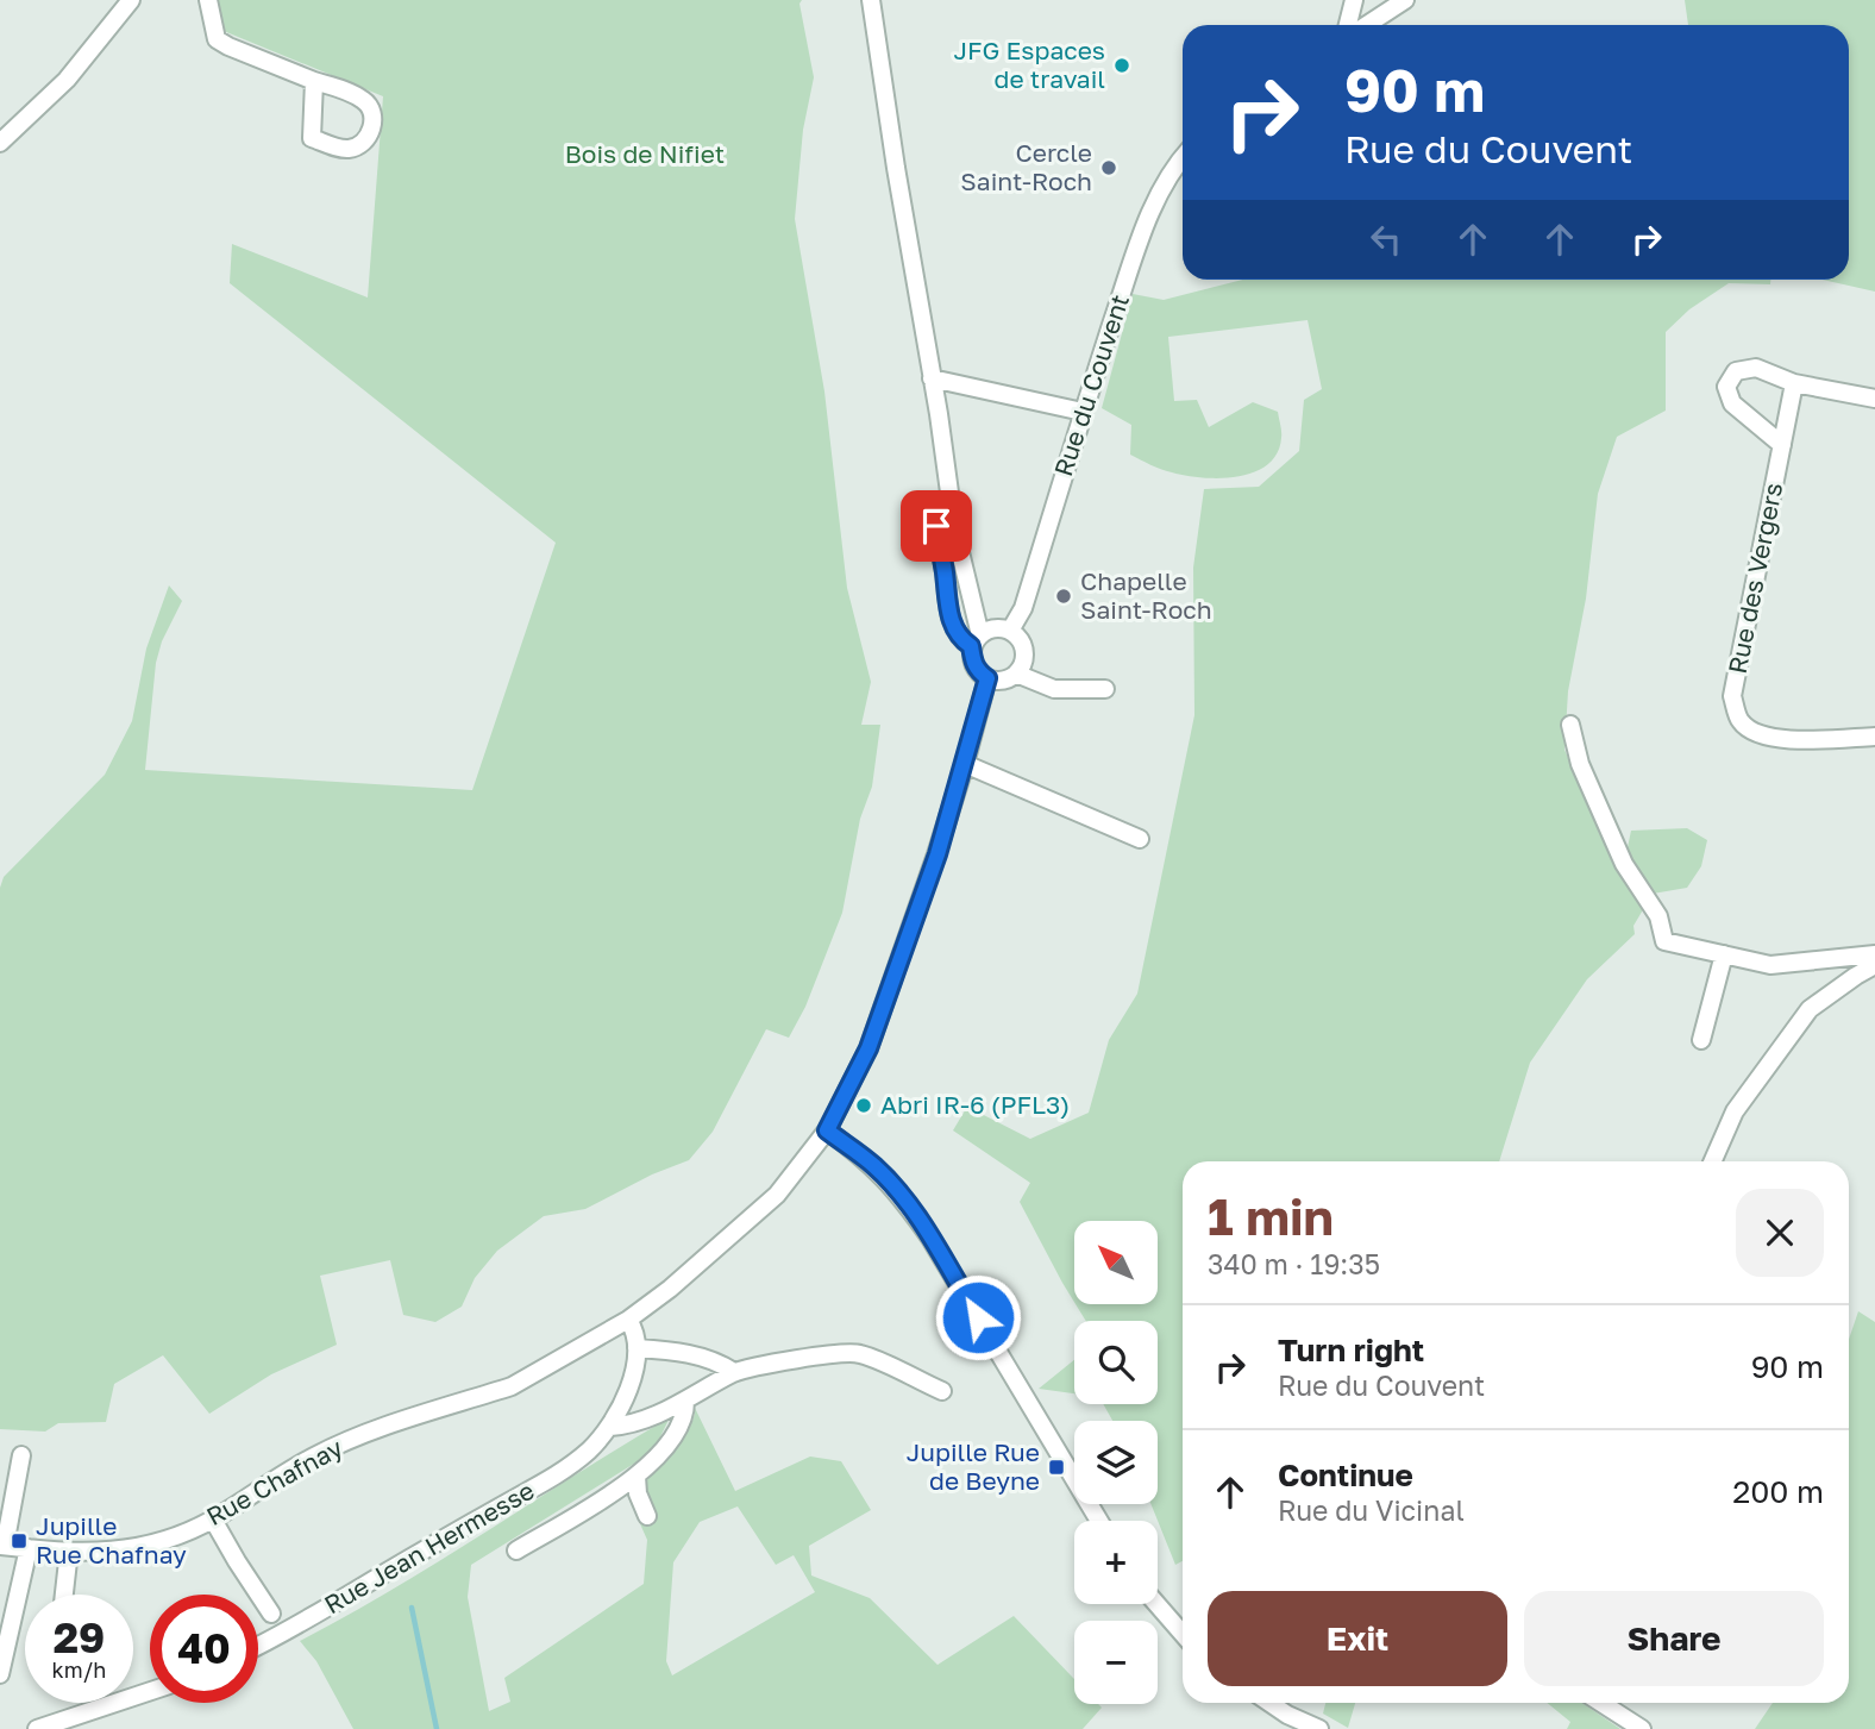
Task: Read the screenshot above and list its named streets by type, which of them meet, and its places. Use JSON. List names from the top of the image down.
{
  "streets": {
    "street": [
      "Rue du Couvent",
      "Rue des Vergers",
      "Rue Chafnay",
      "Rue Jean Hermesse"
    ]
  },
  "parks": ["Bois de Nifiet"],
  "places": {
    "other": [
      "JFG Espaces de travail",
      "Cercle Saint-Roch",
      "Chapelle Saint-Roch",
      "Abri IR-6 (PFL3)"
    ],
    "transit": ["Jupille Rue de Beyne", "Jupille Rue Chafnay"]
  },
  "north": "top left",
  "page": {
    "turn": ["90 m", "Rue du Couvent"],
    "heading": ["1 min", "340 m · 19:35"],
    "map_buttons": ["+", "−"],
    "list": [
      {
        "name": "Turn right",
        "note": "Rue du Couvent",
        "value": "90 m"
      },
      {
        "name": "Continue",
        "note": "Rue du Vicinal",
        "value": "200 m"
      }
    ],
    "buttons": ["Exit", "Share"],
    "speed": "29 km/h",
    "limit": "40"
  }
}
